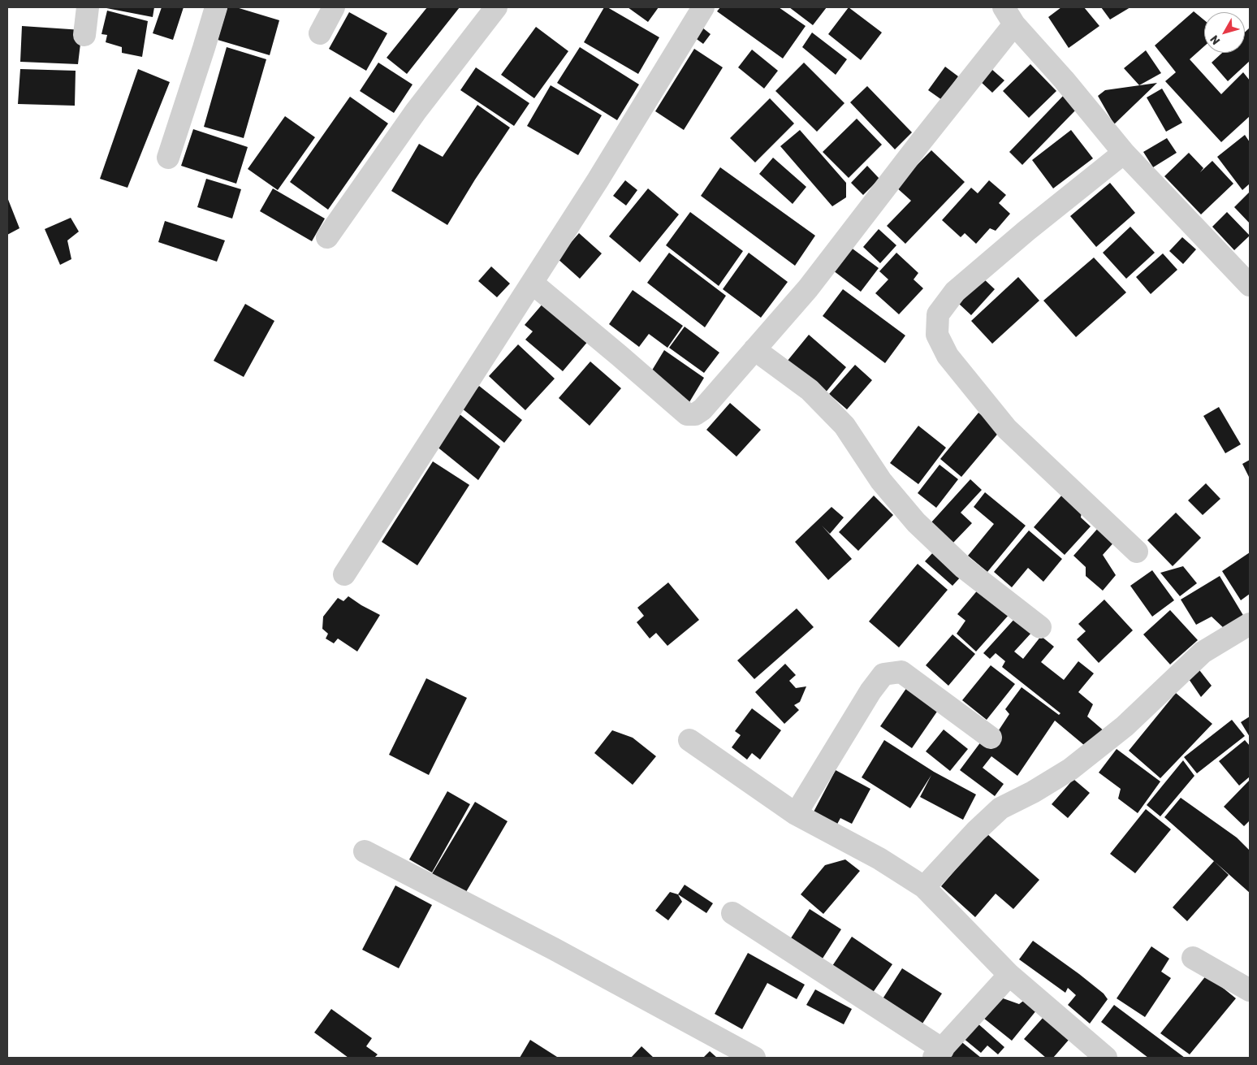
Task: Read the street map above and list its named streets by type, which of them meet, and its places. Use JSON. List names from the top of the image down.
{
  "north": "bottom left"
}
